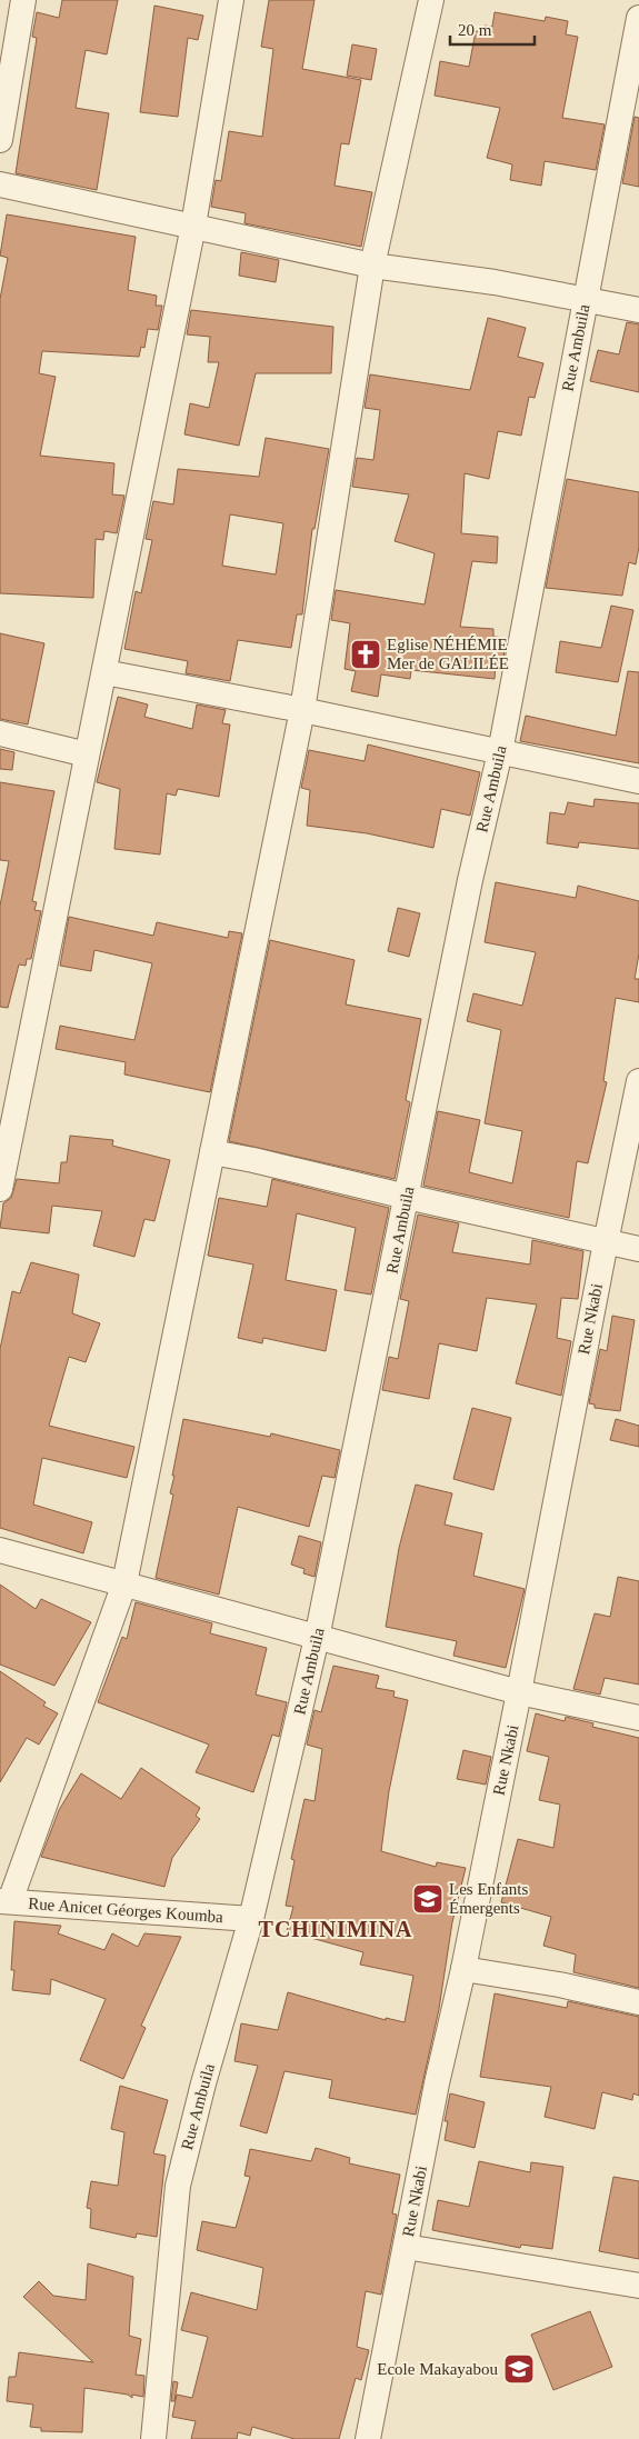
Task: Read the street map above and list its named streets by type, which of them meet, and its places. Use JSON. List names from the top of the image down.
{
  "streets": {
    "street": ["Rue Ambuila", "Rue Nkabi", "Rue Anicet Géorges Koumba"]
  },
  "crossings": [
    ["Rue Ambuila", "Rue Anicet Géorges Koumba"]
  ],
  "districts": ["TCHINIMINA"],
  "places": {
    "church": ["Eglise NÉHÉMIE Mer de GALILÉE"],
    "school or university": ["Les Enfants Émergents", "Ecole Makayabou"]
  },
  "scale_bar": "20 m"
}
